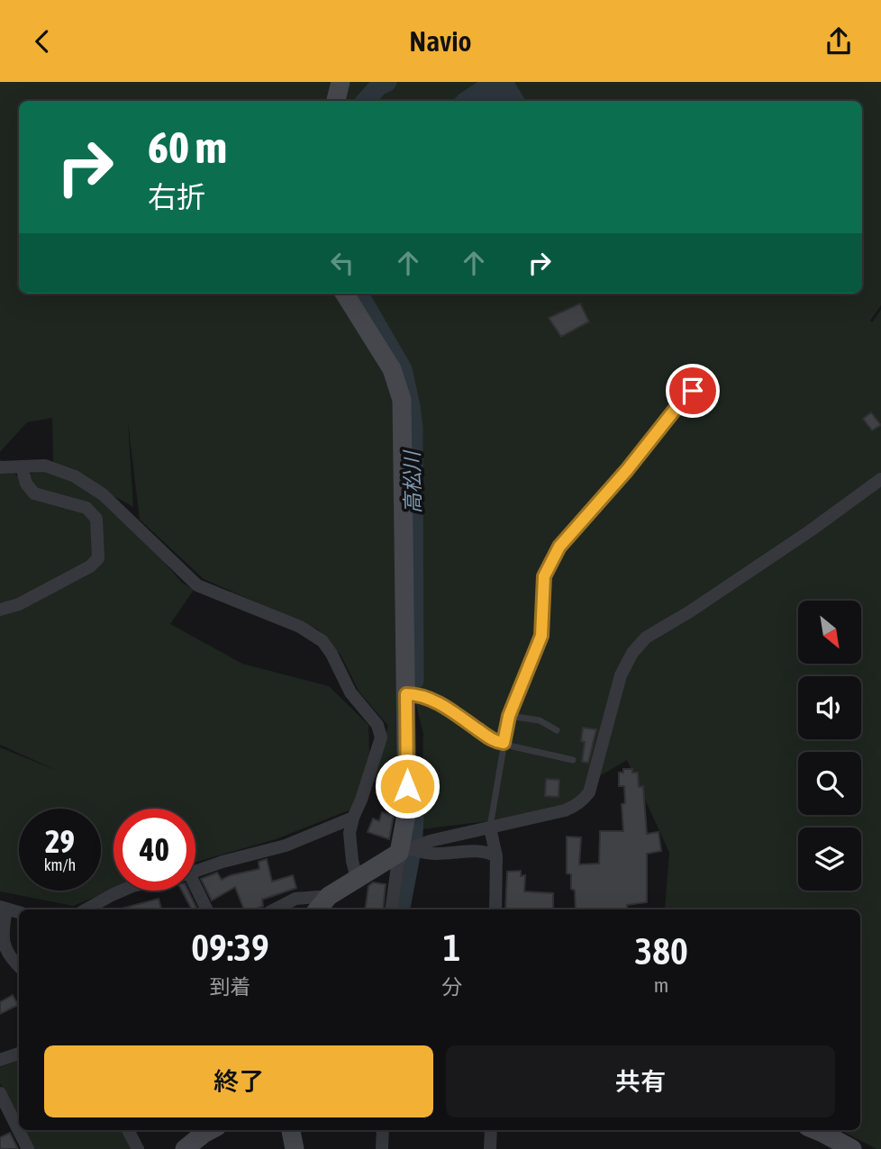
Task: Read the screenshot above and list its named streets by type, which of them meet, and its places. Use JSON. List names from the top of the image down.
{
  "water": ["高松川"],
  "north": "bottom right",
  "page": {
    "header": "Navio",
    "turn": ["60 m", "右折"],
    "speed": "29 km/h",
    "limit": "40",
    "eta": [
      "09:39",
      "到着",
      "1",
      "分",
      "380",
      "m"
    ],
    "buttons": ["終了", "共有"]
  }
}
